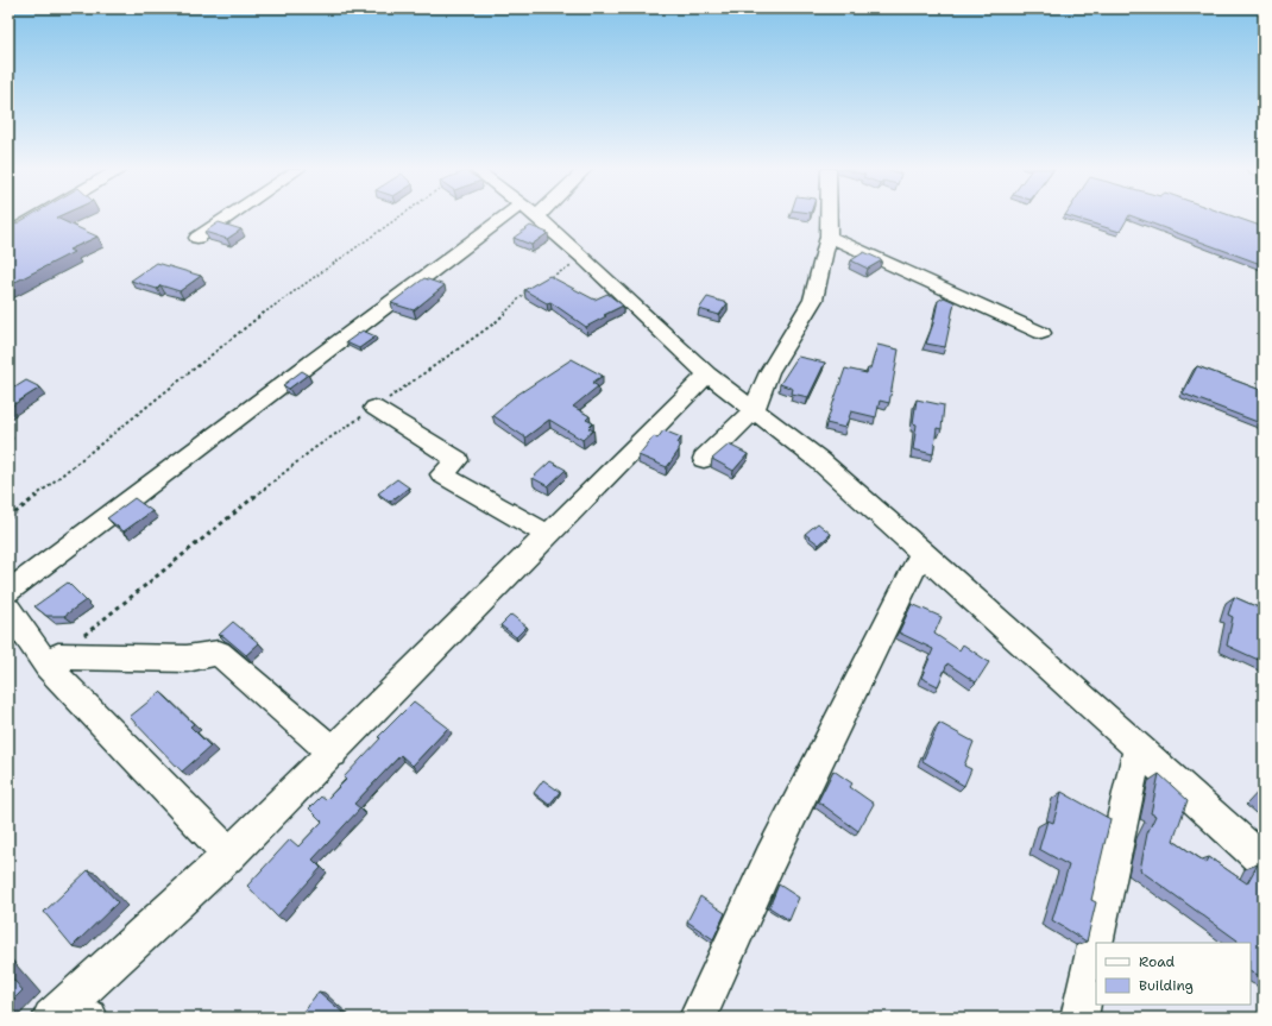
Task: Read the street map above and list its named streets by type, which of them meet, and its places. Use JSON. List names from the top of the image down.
{
  "legend": ["Road", "Building"]
}
